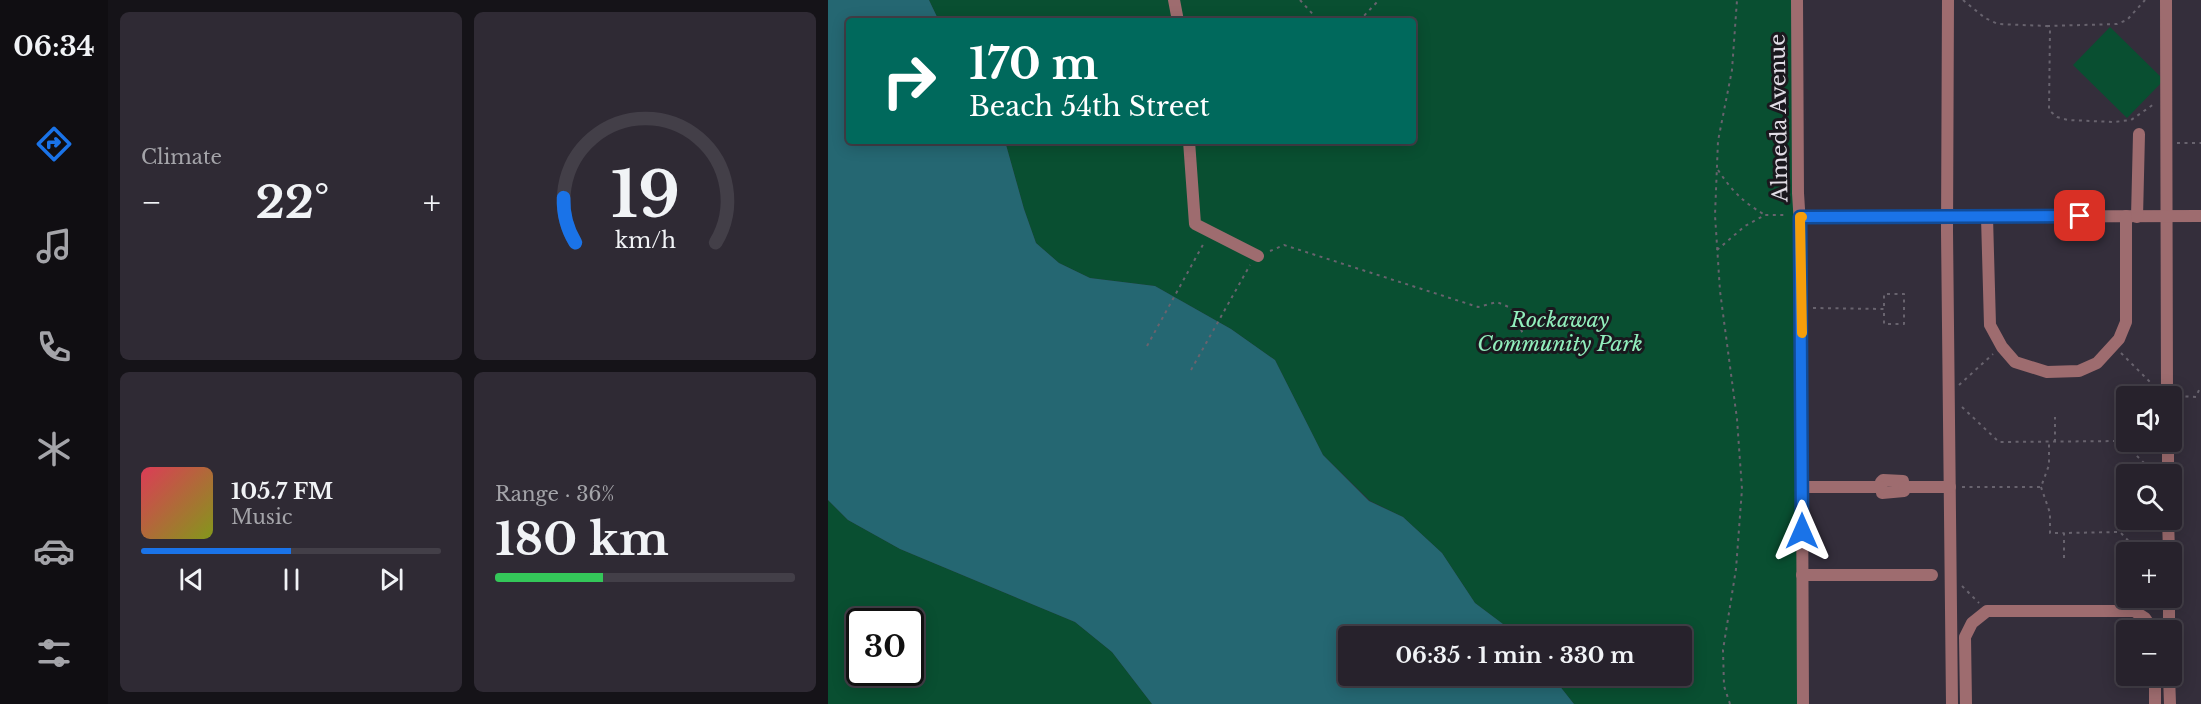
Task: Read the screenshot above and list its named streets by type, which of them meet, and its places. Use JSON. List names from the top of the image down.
{
  "streets": {
    "street": ["Almeda Avenue"]
  },
  "parks": ["Rockaway Community Park"],
  "page": {
    "tabs": "06:34",
    "tile": [
      "Climate",
      ["Range · 36%", "180 km"]
    ],
    "turn": ["170 m", "Beach 54th Street"],
    "heat": ["−", "22°", "+"],
    "map_buttons": ["+", "−"],
    "song": ["105.7 FM", "Music"],
    "limit": "30",
    "trip": "06:35 · 1 min · 330 m",
    "gauge": ["19", "km/h"]
  }
}
